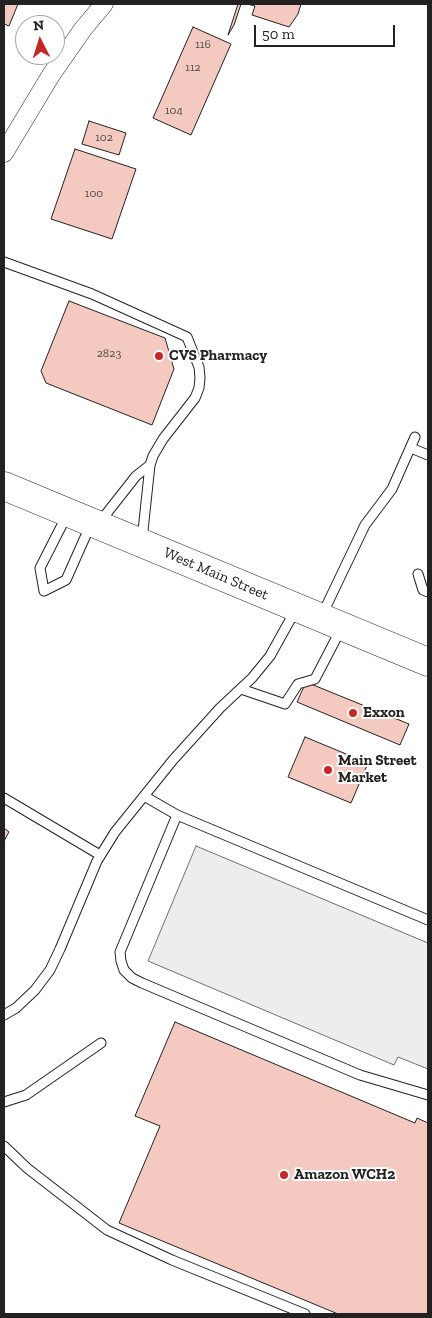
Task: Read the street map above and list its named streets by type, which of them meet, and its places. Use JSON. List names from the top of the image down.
{
  "streets": {
    "main road": ["West Main Street"]
  },
  "places": [
    "CVS Pharmacy",
    "Exxon",
    "Main Street Market",
    "Amazon WCH2"
  ],
  "house_numbers": [
    "116",
    "112",
    "104",
    "102",
    "100",
    "2823"
  ],
  "scale_bar": "50 m",
  "north": "top"
}
